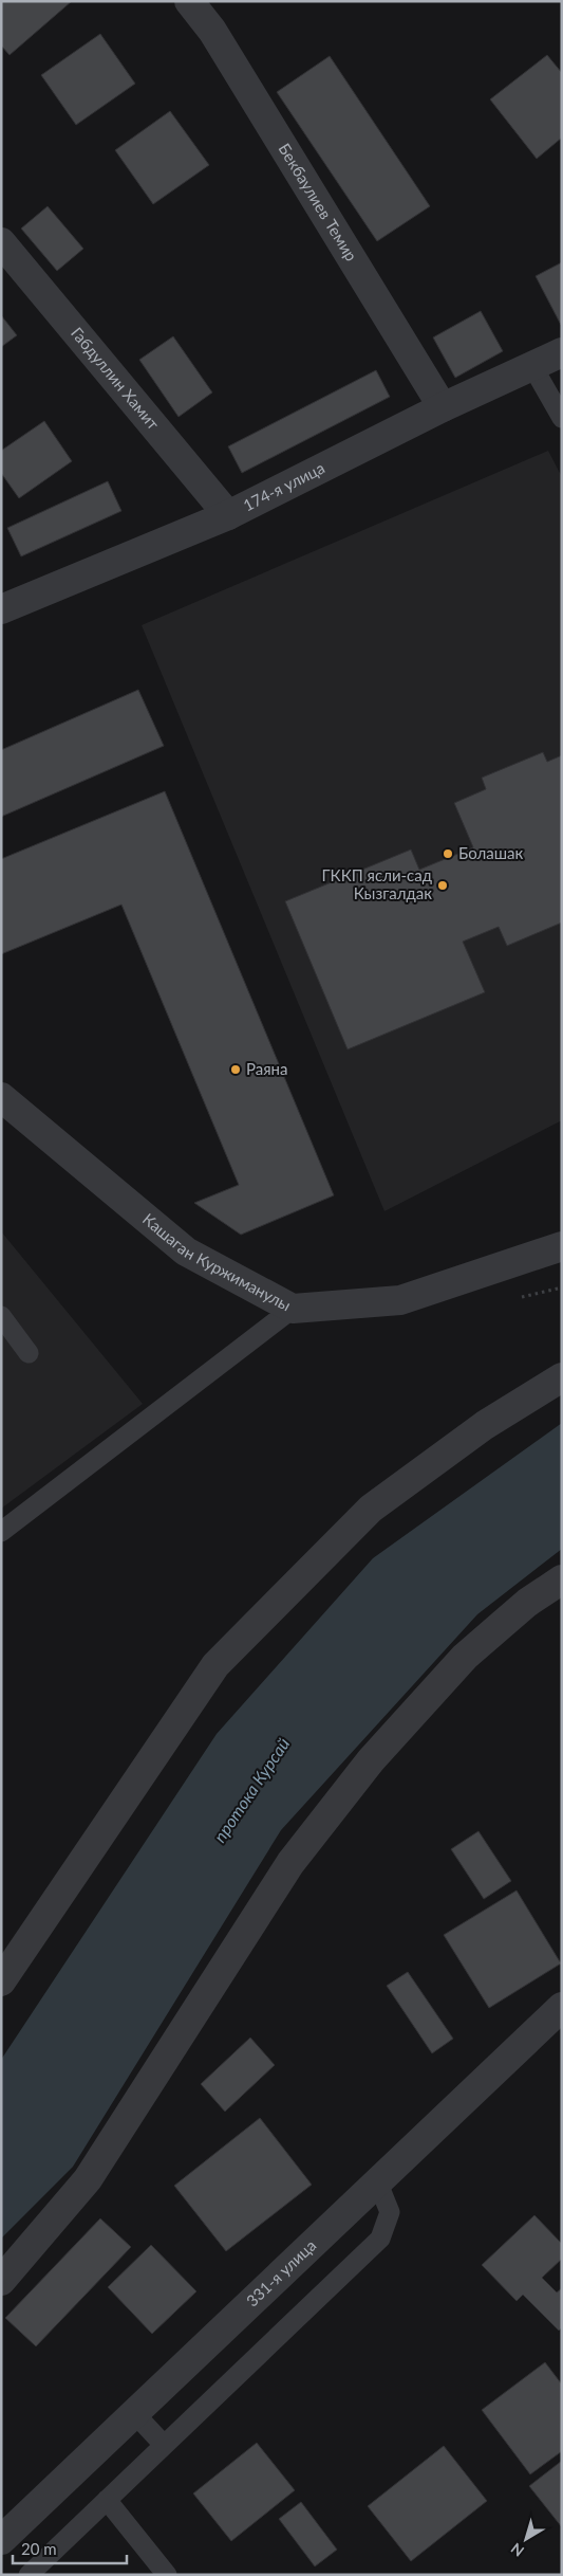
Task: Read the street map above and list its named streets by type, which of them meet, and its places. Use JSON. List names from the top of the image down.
{
  "streets": {
    "street": [
      "Бекбаулиев Темир",
      "Габдуллин Хамит",
      "174-я улица",
      "Кашаган Куржиманулы",
      "331-я улица"
    ]
  },
  "crossings": [
    ["Бекбаулиев Темир", "174-я улица"],
    ["Габдуллин Хамит", "174-я улица"]
  ],
  "water": ["протока Курсай"],
  "places": ["Болашак", "ГККП ясли-сад Кызгалдак", "Раяна"],
  "scale_bar": "20 m",
  "north": "bottom left"
}
